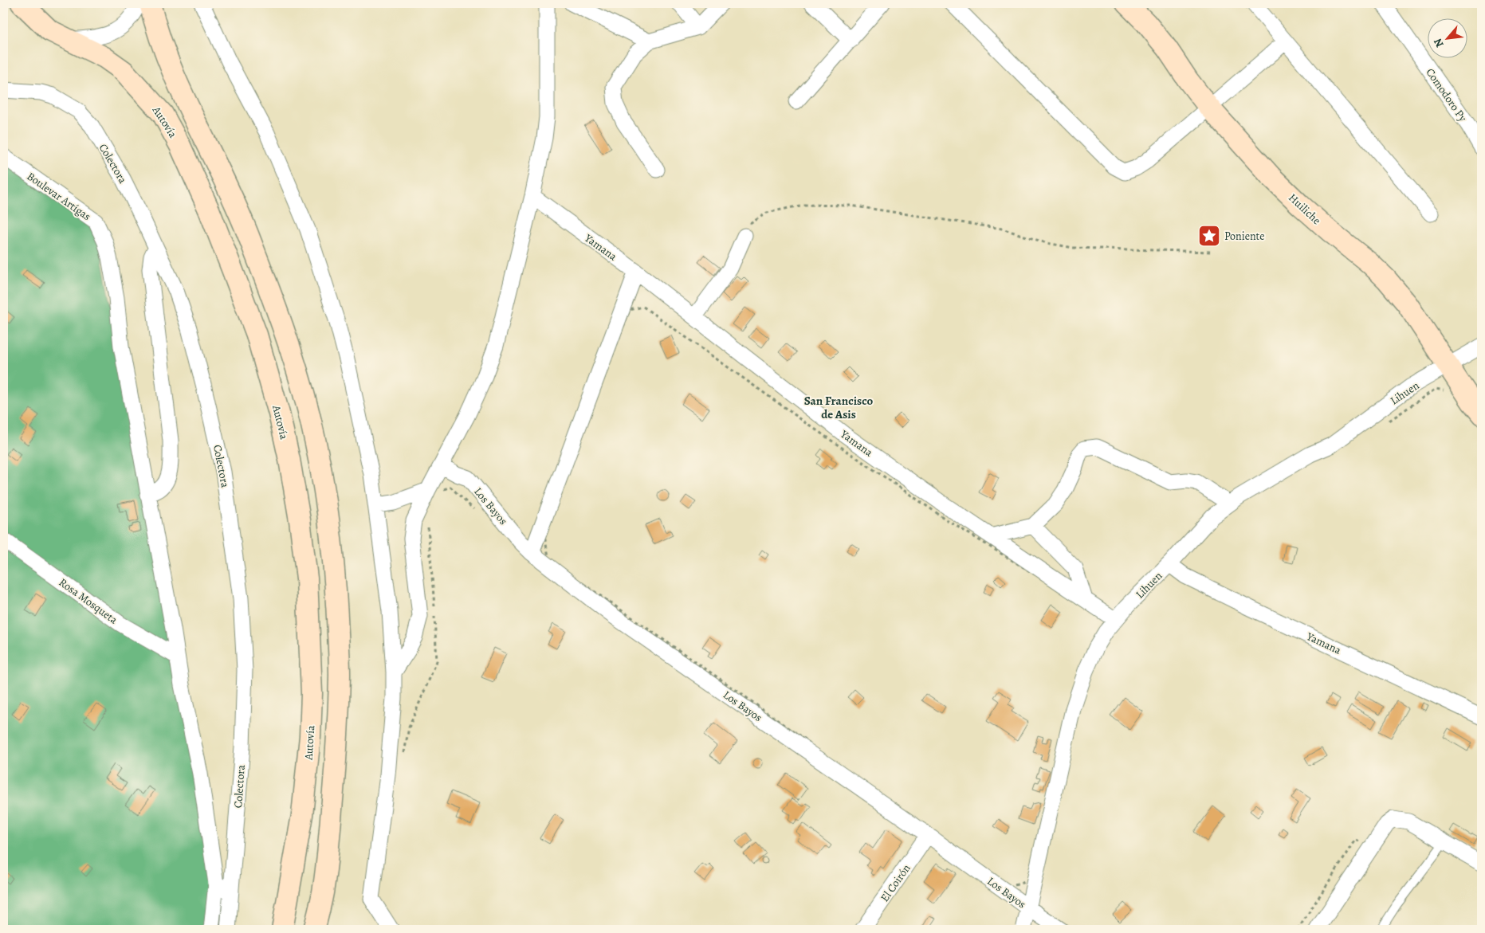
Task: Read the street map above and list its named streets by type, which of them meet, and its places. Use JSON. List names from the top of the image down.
{
  "streets": {
    "street": [
      "Comodoro Py",
      "Autovía",
      "Colectora",
      "Boulevar Artígas",
      "Huiliche",
      "Yamana",
      "Lihuen",
      "Los Bayos",
      "Rosa Mosqueta",
      "El Coirón"
    ]
  },
  "crossings": [
    ["Huiliche", "Lihuen"],
    ["Yamana", "Lihuen"],
    ["Lihuen", "Los Bayos"],
    ["Los Bayos", "El Coirón"]
  ],
  "districts": ["San Francisco de Asis"],
  "places": {
    "place": ["Poniente"]
  },
  "north": "bottom left"
}
